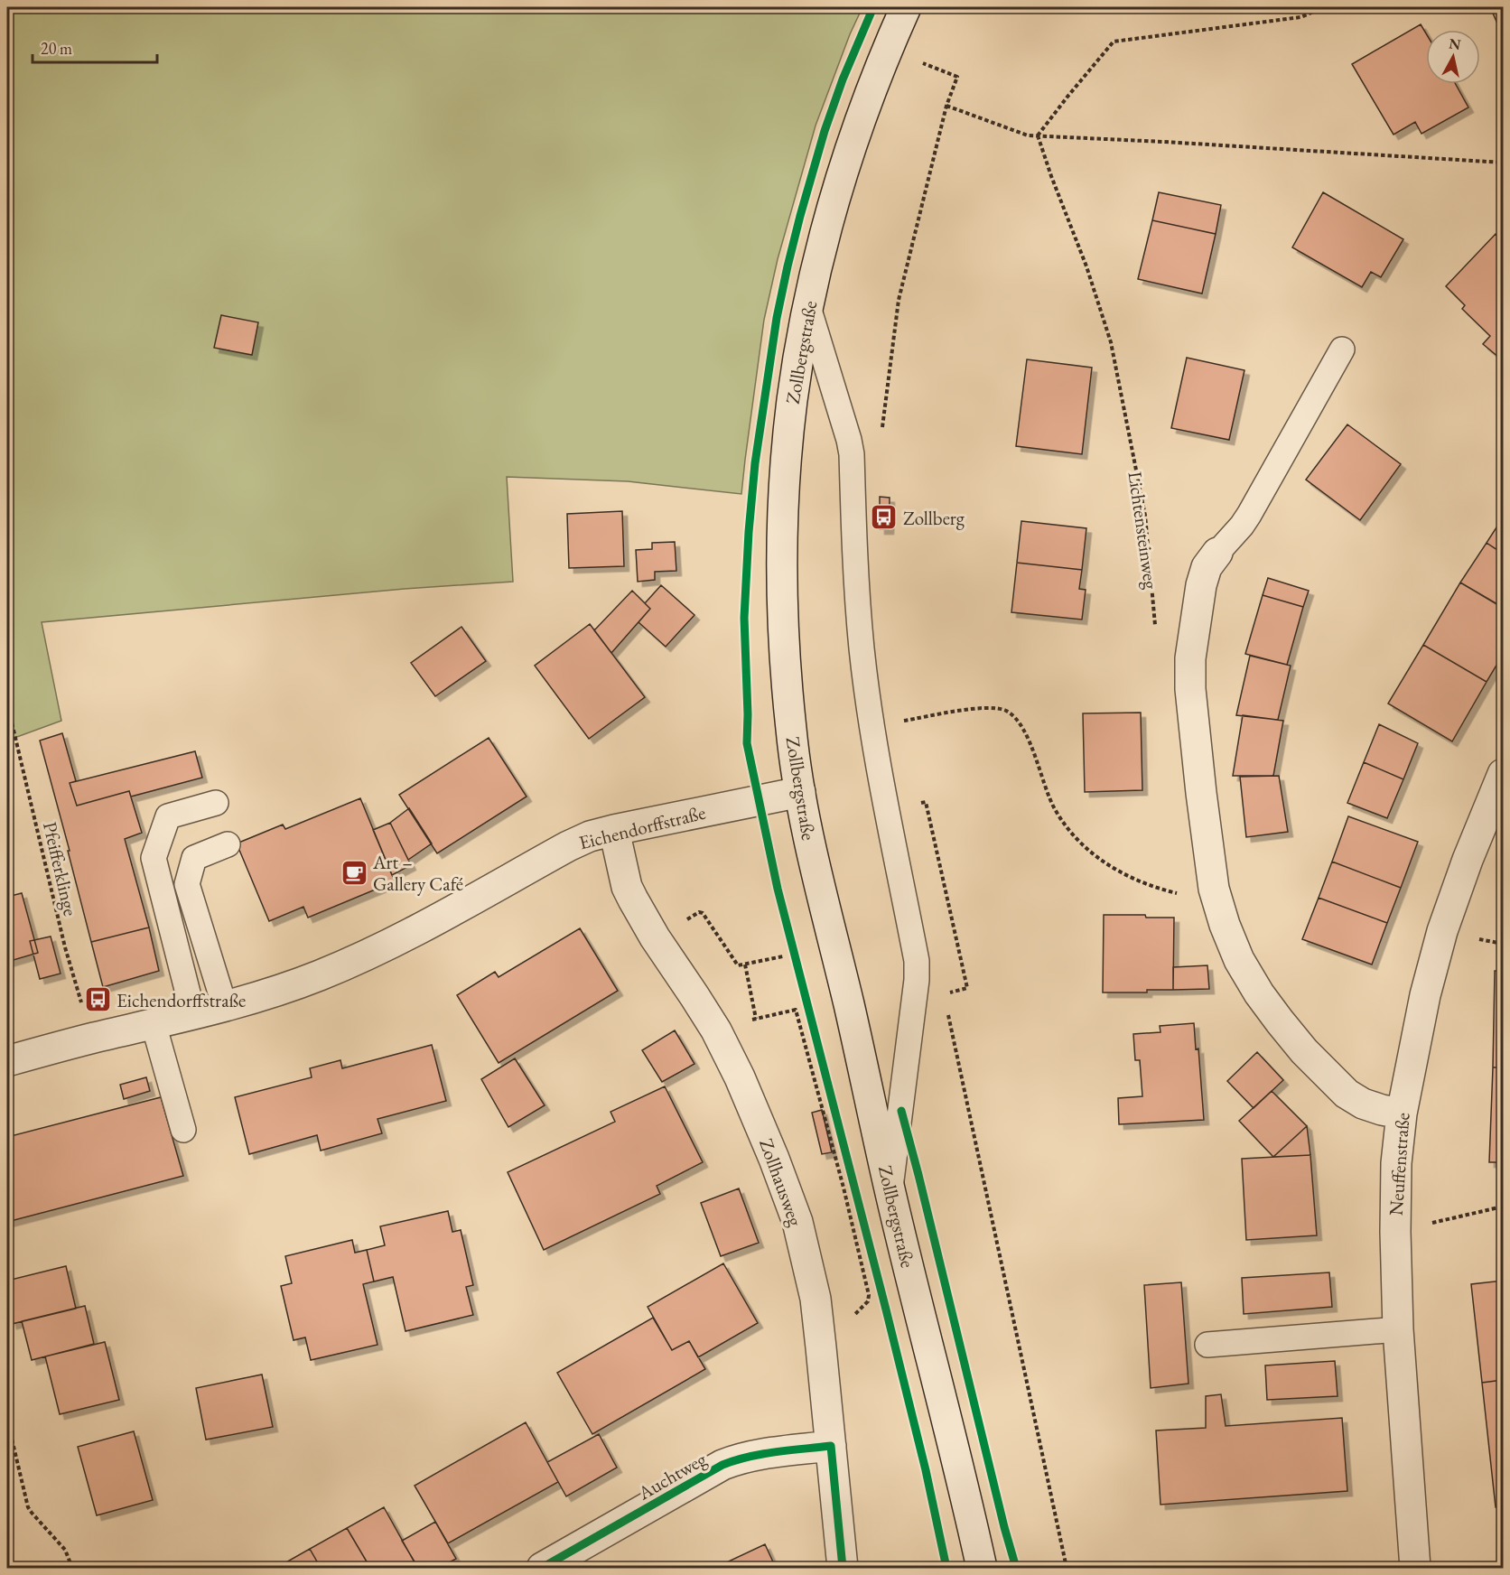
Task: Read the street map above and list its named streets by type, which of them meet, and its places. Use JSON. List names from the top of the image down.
{
  "streets": {
    "street": [
      "Zollbergstraße",
      "Eichendorffstraße",
      "Neuffenstraße",
      "Zollhausweg",
      "Auchtweg"
    ],
    "path": ["Lichtensteinweg", "Pfeifferklinge"]
  },
  "crossings": [
    ["Zollbergstraße", "Eichendorffstraße"],
    ["Eichendorffstraße", "Pfeifferklinge"],
    ["Eichendorffstraße", "Zollhausweg"],
    ["Zollhausweg", "Auchtweg"]
  ],
  "places": {
    "bus stop": ["Zollberg", "Eichendorffstraße"],
    "cafe": ["Art – Gallery Café"]
  },
  "scale_bar": "20 m",
  "north": "top"
}
